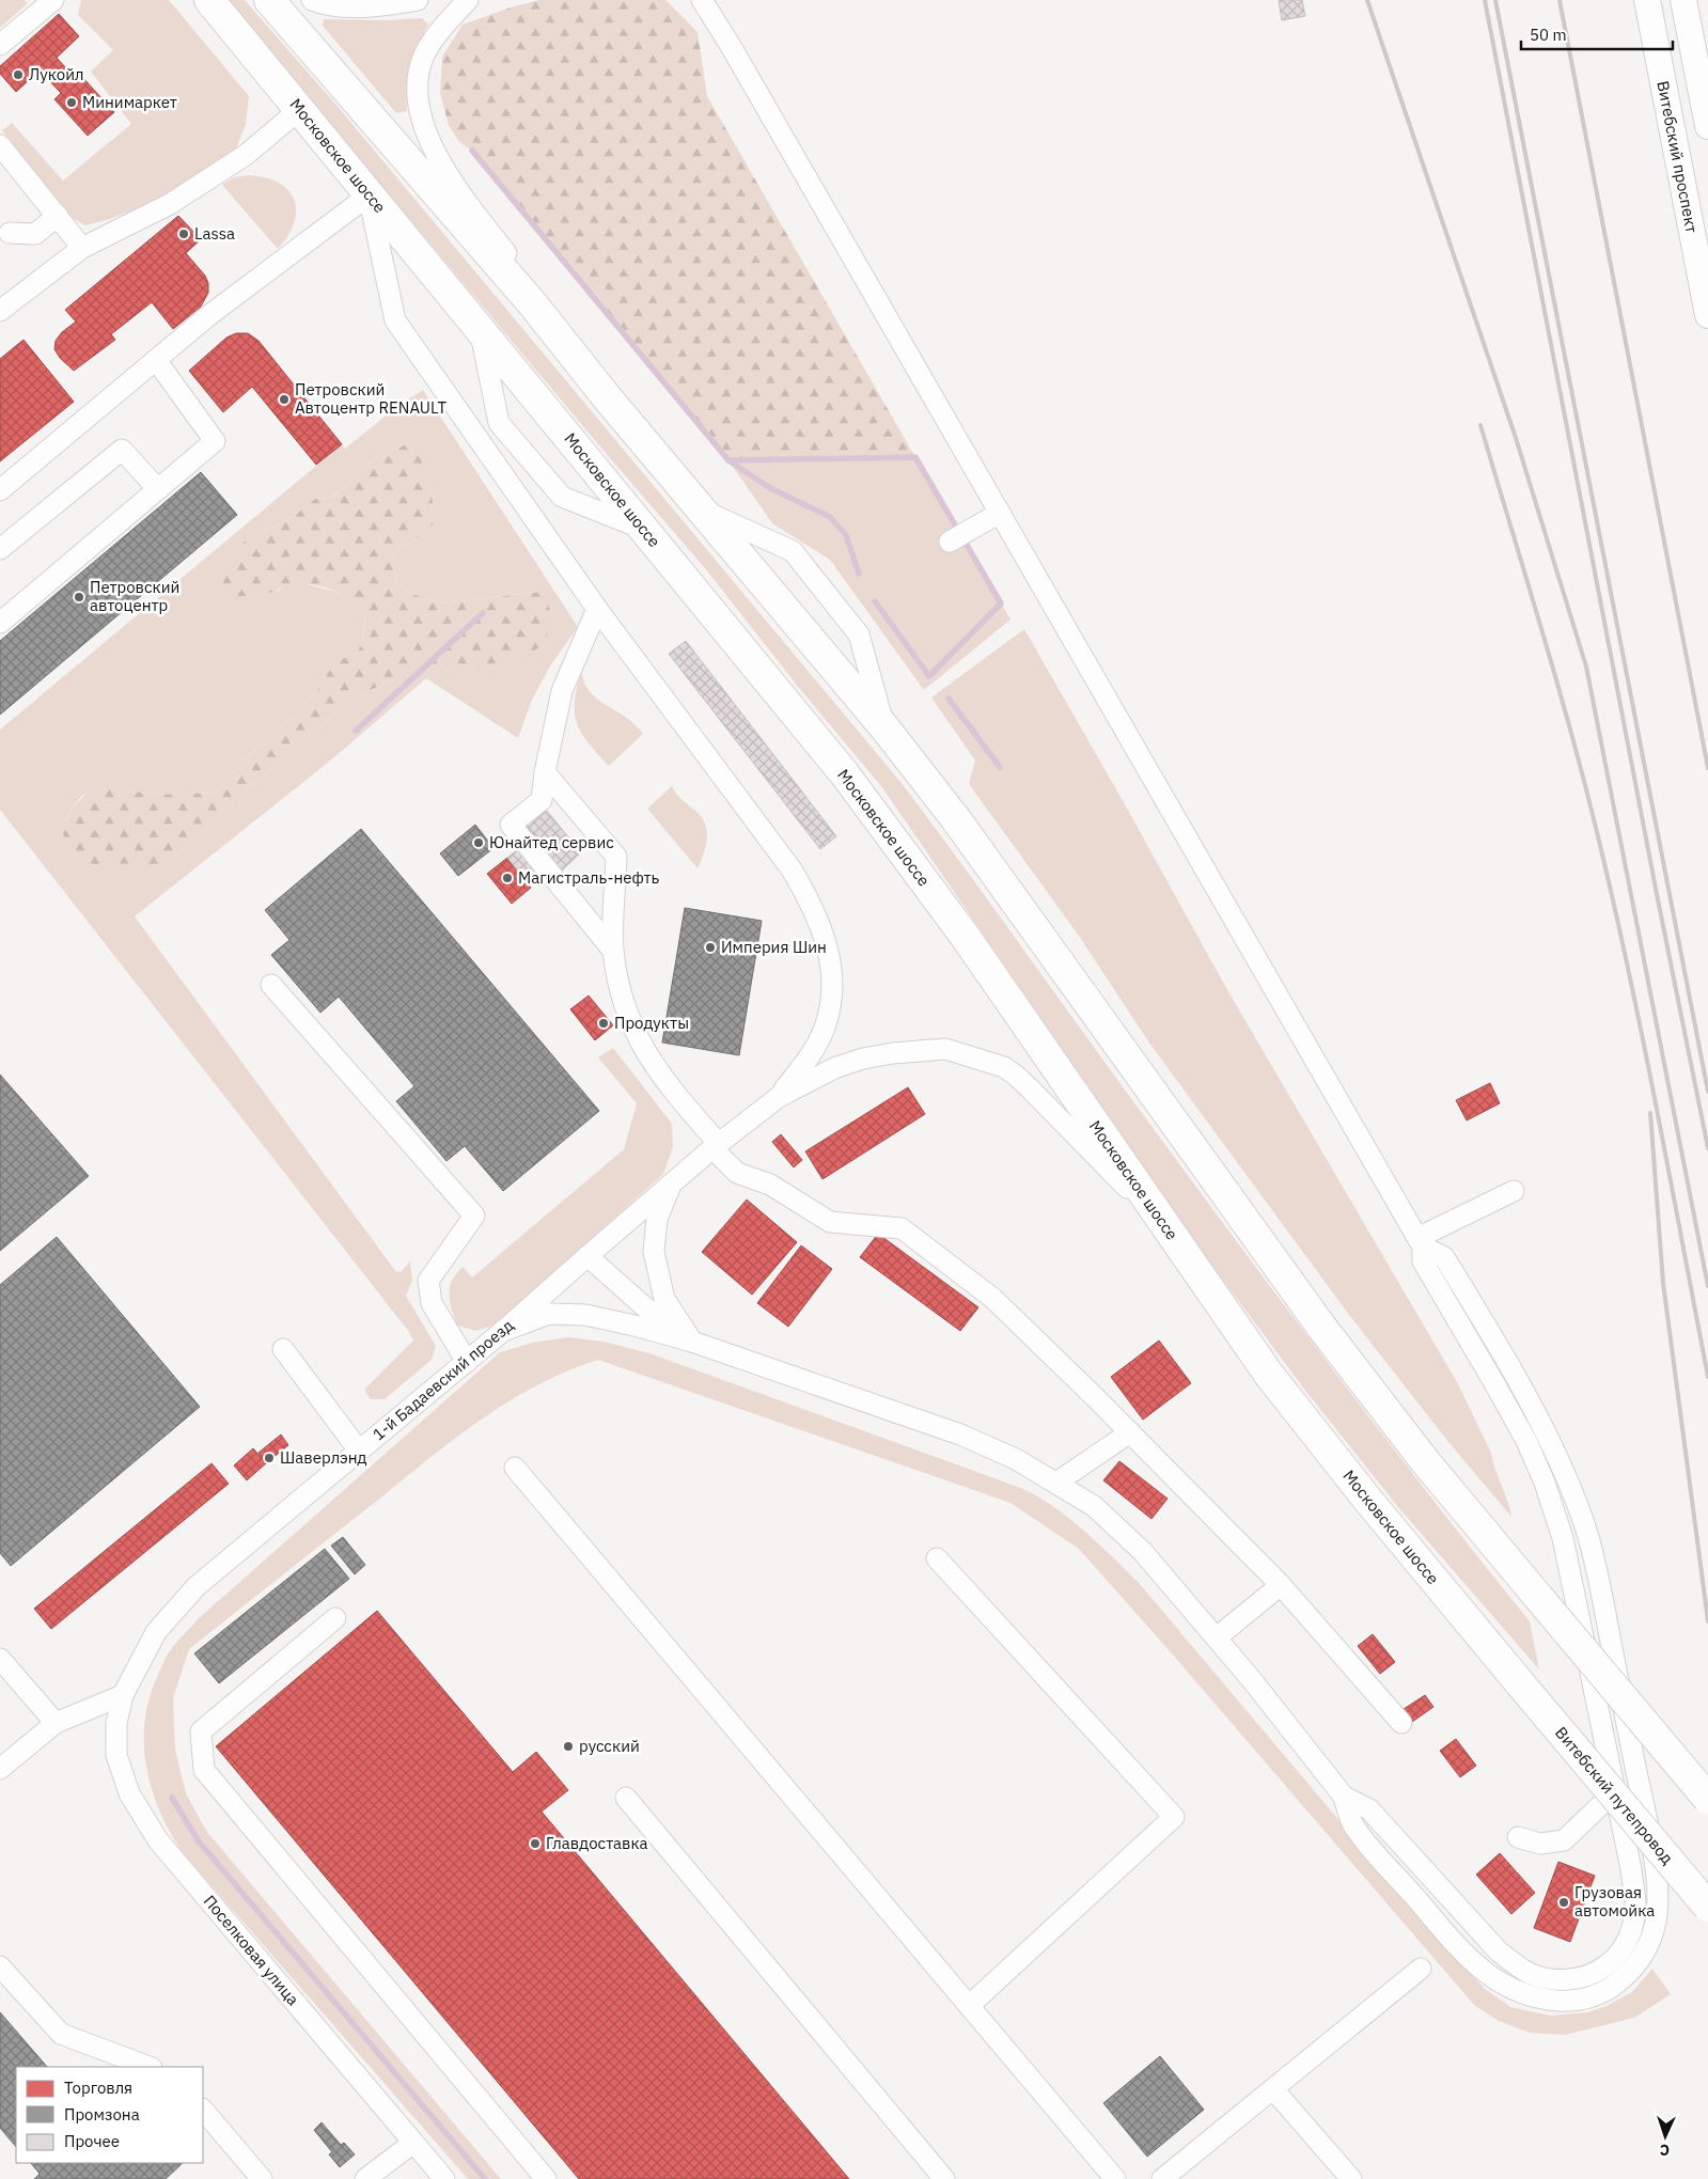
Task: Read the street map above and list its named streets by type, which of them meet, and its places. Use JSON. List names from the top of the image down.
{
  "streets": {
    "highway": ["Московское шоссе", "Витебский путепровод"],
    "main road": ["Витебский проспект"],
    "street": ["1-й Бадаевский проезд", "Поселковая улица"]
  },
  "crossings": [
    ["Московское шоссе", "Витебский путепровод"],
    ["1-й Бадаевский проезд", "Поселковая улица"]
  ],
  "places": [
    "Лукойл",
    "Минимаркет",
    "Lassa",
    "Петровский Автоцентр RENAULT",
    "Петровский автоцентр",
    "Юнайтед сервис",
    "Магистраль-нефть",
    "Империя Шин",
    "Продукты",
    "Шаверлэнд",
    "русский",
    "Главдоставка",
    "Грузовая автомойка"
  ],
  "legend": ["Торговля", "Промзона", "Прочее"],
  "scale_bar": "50 m",
  "north": "bottom"
}
